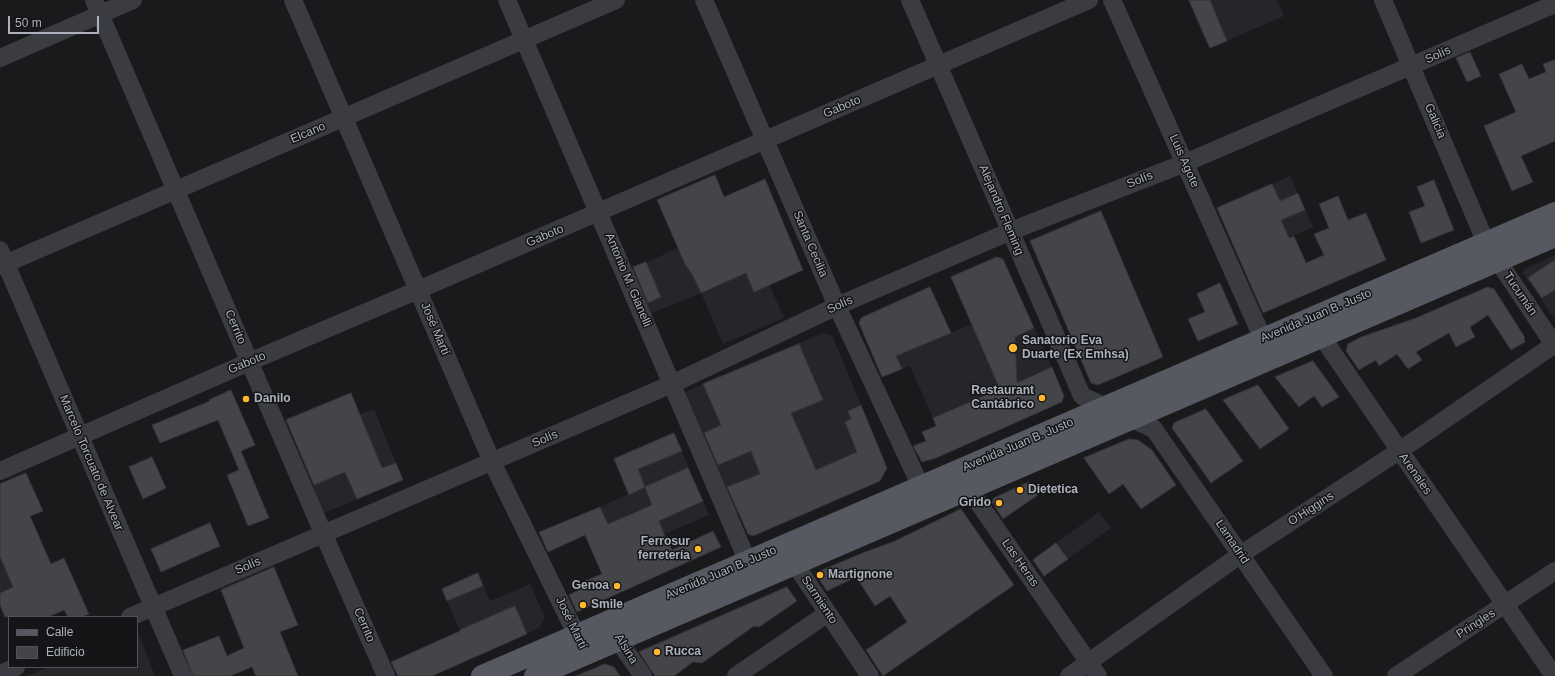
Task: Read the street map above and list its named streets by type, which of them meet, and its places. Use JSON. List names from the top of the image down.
{
  "streets": {
    "main road": ["Avenida Juan B. Justo"],
    "street": [
      "Solís",
      "Gaboto",
      "Galicia",
      "Elcano",
      "Luis Agote",
      "Alejandro Fleming",
      "Santa Cecilia",
      "Antonio M. Gianelli",
      "Tucumán",
      "Cerrito",
      "José Martí",
      "Marcelo Torcuato de Alvear",
      "Arenales",
      "O'Higgins",
      "Lamadrid",
      "Las Heras",
      "Sarmiento",
      "Pringles",
      "Alsina"
    ]
  },
  "crossings": [
    ["Solís", "Galicia"],
    ["Solís", "Luis Agote"],
    ["Solís", "Alejandro Fleming"],
    ["Solís", "Santa Cecilia"],
    ["Solís", "Antonio M. Gianelli"],
    ["Solís", "Cerrito"],
    ["Solís", "José Martí"],
    ["Solís", "Marcelo Torcuato de Alvear"],
    ["Gaboto", "Alejandro Fleming"],
    ["Gaboto", "Santa Cecilia"],
    ["Gaboto", "Antonio M. Gianelli"],
    ["Gaboto", "Cerrito"],
    ["Gaboto", "José Martí"],
    ["Gaboto", "Marcelo Torcuato de Alvear"],
    ["Galicia", "Tucumán"],
    ["Galicia", "Avenida Juan B. Justo"],
    ["Elcano", "Antonio M. Gianelli"],
    ["Elcano", "Cerrito"],
    ["Elcano", "José Martí"],
    ["Elcano", "Marcelo Torcuato de Alvear"],
    ["Luis Agote", "Avenida Juan B. Justo"],
    ["Alejandro Fleming", "Avenida Juan B. Justo"],
    ["Alejandro Fleming", "Lamadrid"],
    ["Santa Cecilia", "Avenida Juan B. Justo"],
    ["Antonio M. Gianelli", "Avenida Juan B. Justo"],
    ["Antonio M. Gianelli", "Sarmiento"],
    ["Tucumán", "Avenida Juan B. Justo"],
    ["Tucumán", "O'Higgins"],
    ["Avenida Juan B. Justo", "José Martí"],
    ["Avenida Juan B. Justo", "Arenales"],
    ["Avenida Juan B. Justo", "Lamadrid"],
    ["Avenida Juan B. Justo", "Las Heras"],
    ["Avenida Juan B. Justo", "Sarmiento"],
    ["Avenida Juan B. Justo", "Alsina"],
    ["Arenales", "O'Higgins"],
    ["Arenales", "Pringles"],
    ["O'Higgins", "Lamadrid"],
    ["O'Higgins", "Las Heras"]
  ],
  "places": [
    "Sanatorio Eva Duarte (Ex Emhsa)",
    "Restaurant Cantábrico",
    "Danilo",
    "Dietetica",
    "Grido",
    "Ferrosur ferretería",
    "Martignone",
    "Genoa",
    "Smile",
    "Rucca"
  ],
  "legend": ["Calle", "Edificio"],
  "scale_bar": "50 m"
}
